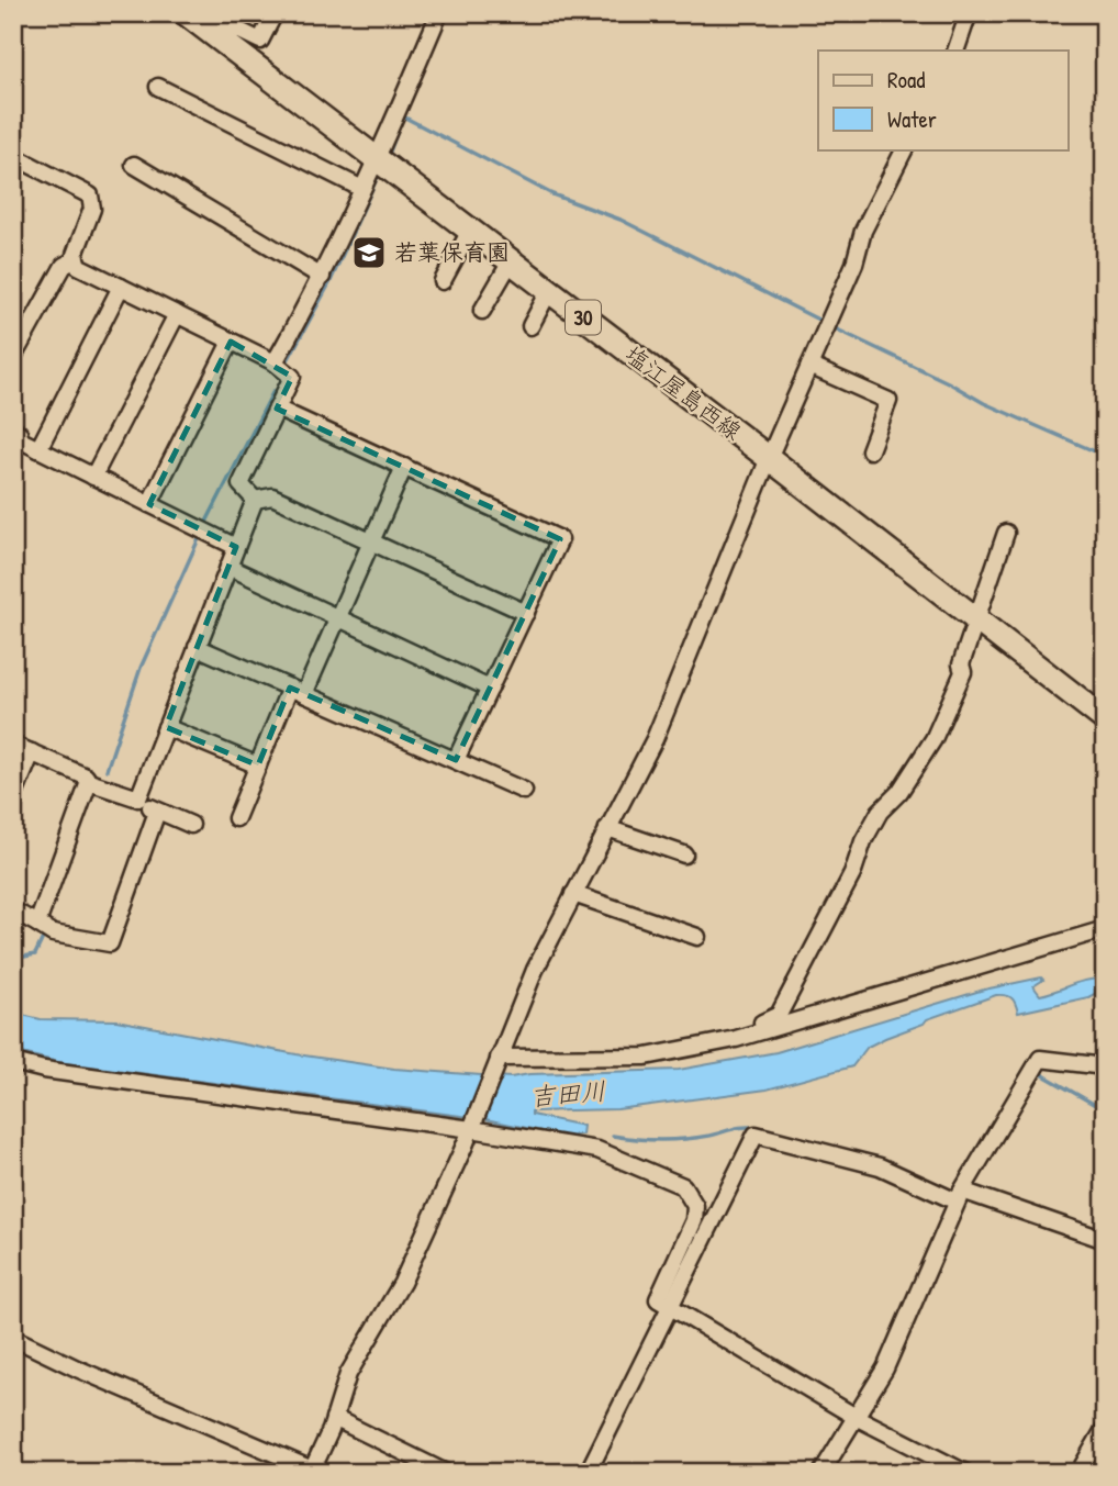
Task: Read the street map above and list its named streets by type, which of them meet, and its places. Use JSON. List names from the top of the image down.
{
  "streets": {
    "main road": ["30", "塩江屋島西線"]
  },
  "water": ["吉田川"],
  "places": {
    "school or university": ["若葉保育園"]
  },
  "legend": ["Road", "Water"]
}
